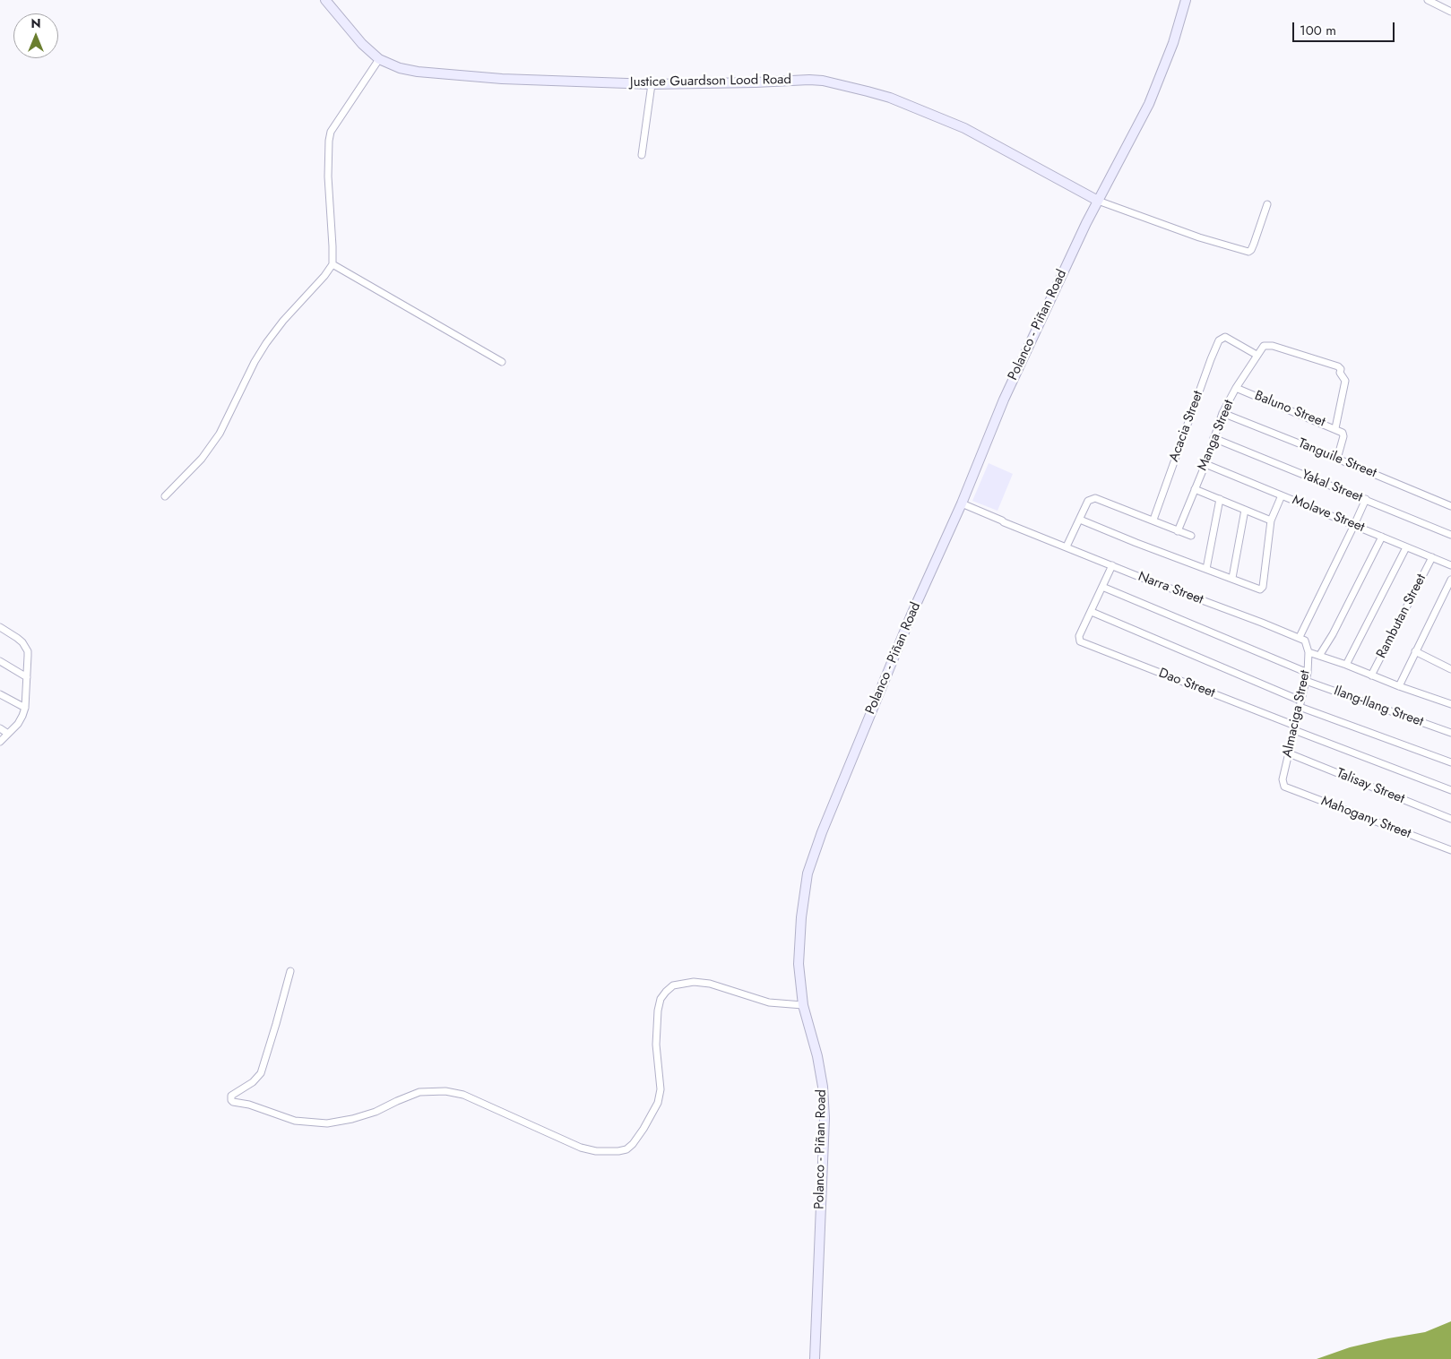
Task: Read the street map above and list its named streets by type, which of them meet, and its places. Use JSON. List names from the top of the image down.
{
  "streets": {
    "main road": ["Justice Guardson Lood Road", "Polanco - Piñan Road"],
    "street": [
      "Baluno Street",
      "Acacia Street",
      "Manga Street",
      "Tanguile Street",
      "Yakal Street",
      "Molave Street",
      "Narra Street",
      "Rambutan Street",
      "Dao Street",
      "Ilang-Ilang Street",
      "Almaciga Street",
      "Talisay Street",
      "Mahogany Street"
    ]
  },
  "crossings": [
    ["Justice Guardson Lood Road", "Polanco - Piñan Road"],
    ["Polanco - Piñan Road", "Narra Street"],
    ["Baluno Street", "Manga Street"],
    ["Baluno Street", "Tanguile Street"],
    ["Acacia Street", "Manga Street"],
    ["Manga Street", "Tanguile Street"],
    ["Manga Street", "Yakal Street"],
    ["Manga Street", "Molave Street"],
    ["Molave Street", "Rambutan Street"],
    ["Narra Street", "Almaciga Street"],
    ["Dao Street", "Almaciga Street"],
    ["Ilang-Ilang Street", "Almaciga Street"],
    ["Almaciga Street", "Talisay Street"],
    ["Almaciga Street", "Mahogany Street"]
  ],
  "scale_bar": "100 m",
  "north": "top"
}
